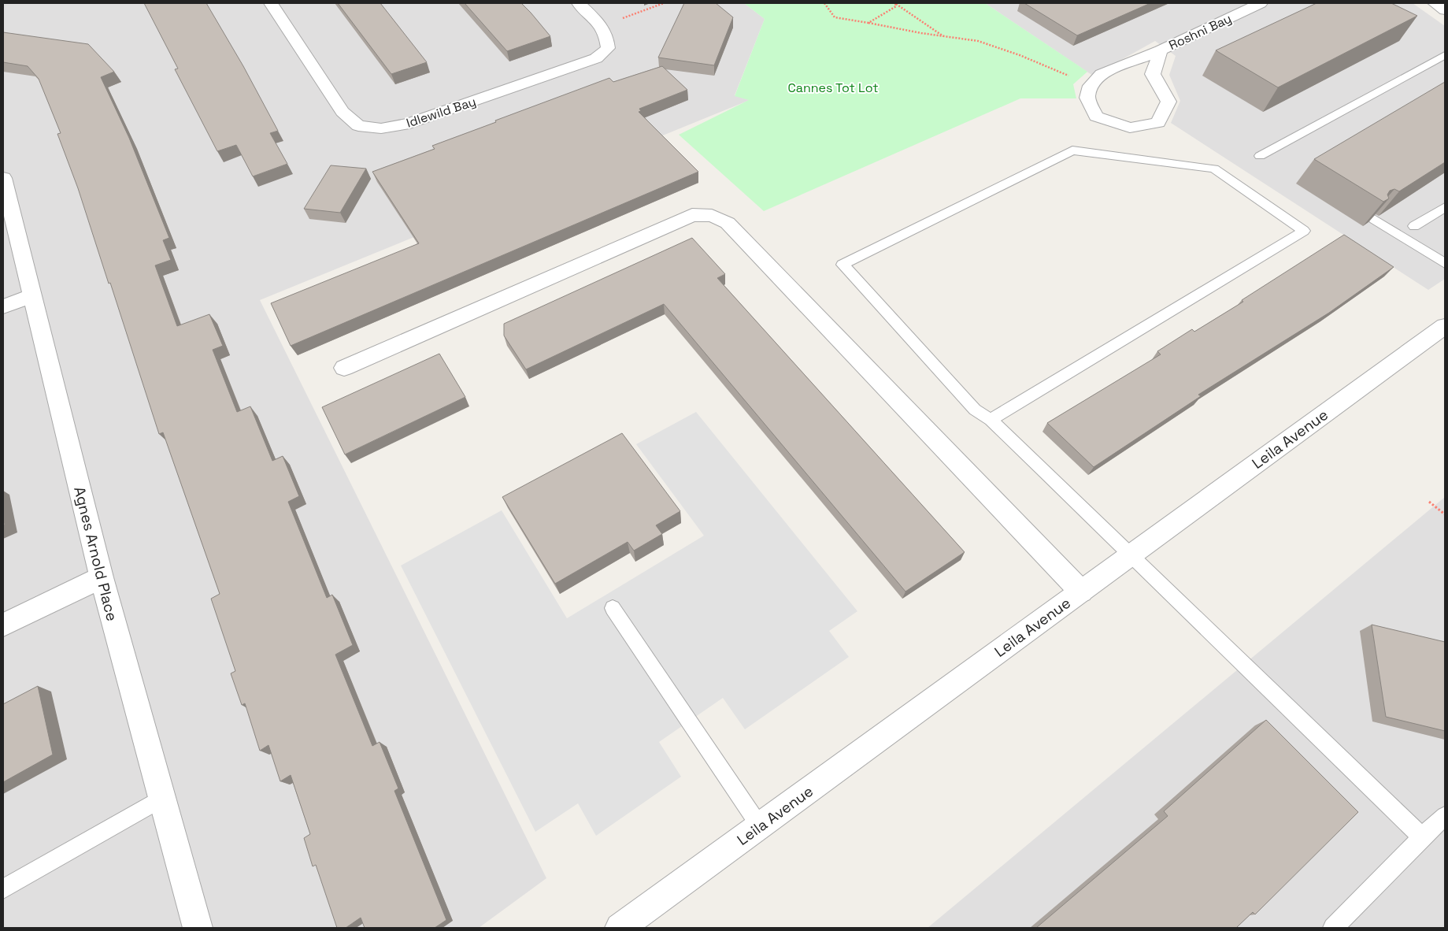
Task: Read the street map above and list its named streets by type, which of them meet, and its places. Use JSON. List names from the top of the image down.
{
  "streets": {
    "street": [
      "Roshni Bay",
      "Idlewild Bay",
      "Leila Avenue",
      "Agnes Arnold Place"
    ]
  },
  "parks": ["Cannes Tot Lot"]
}
